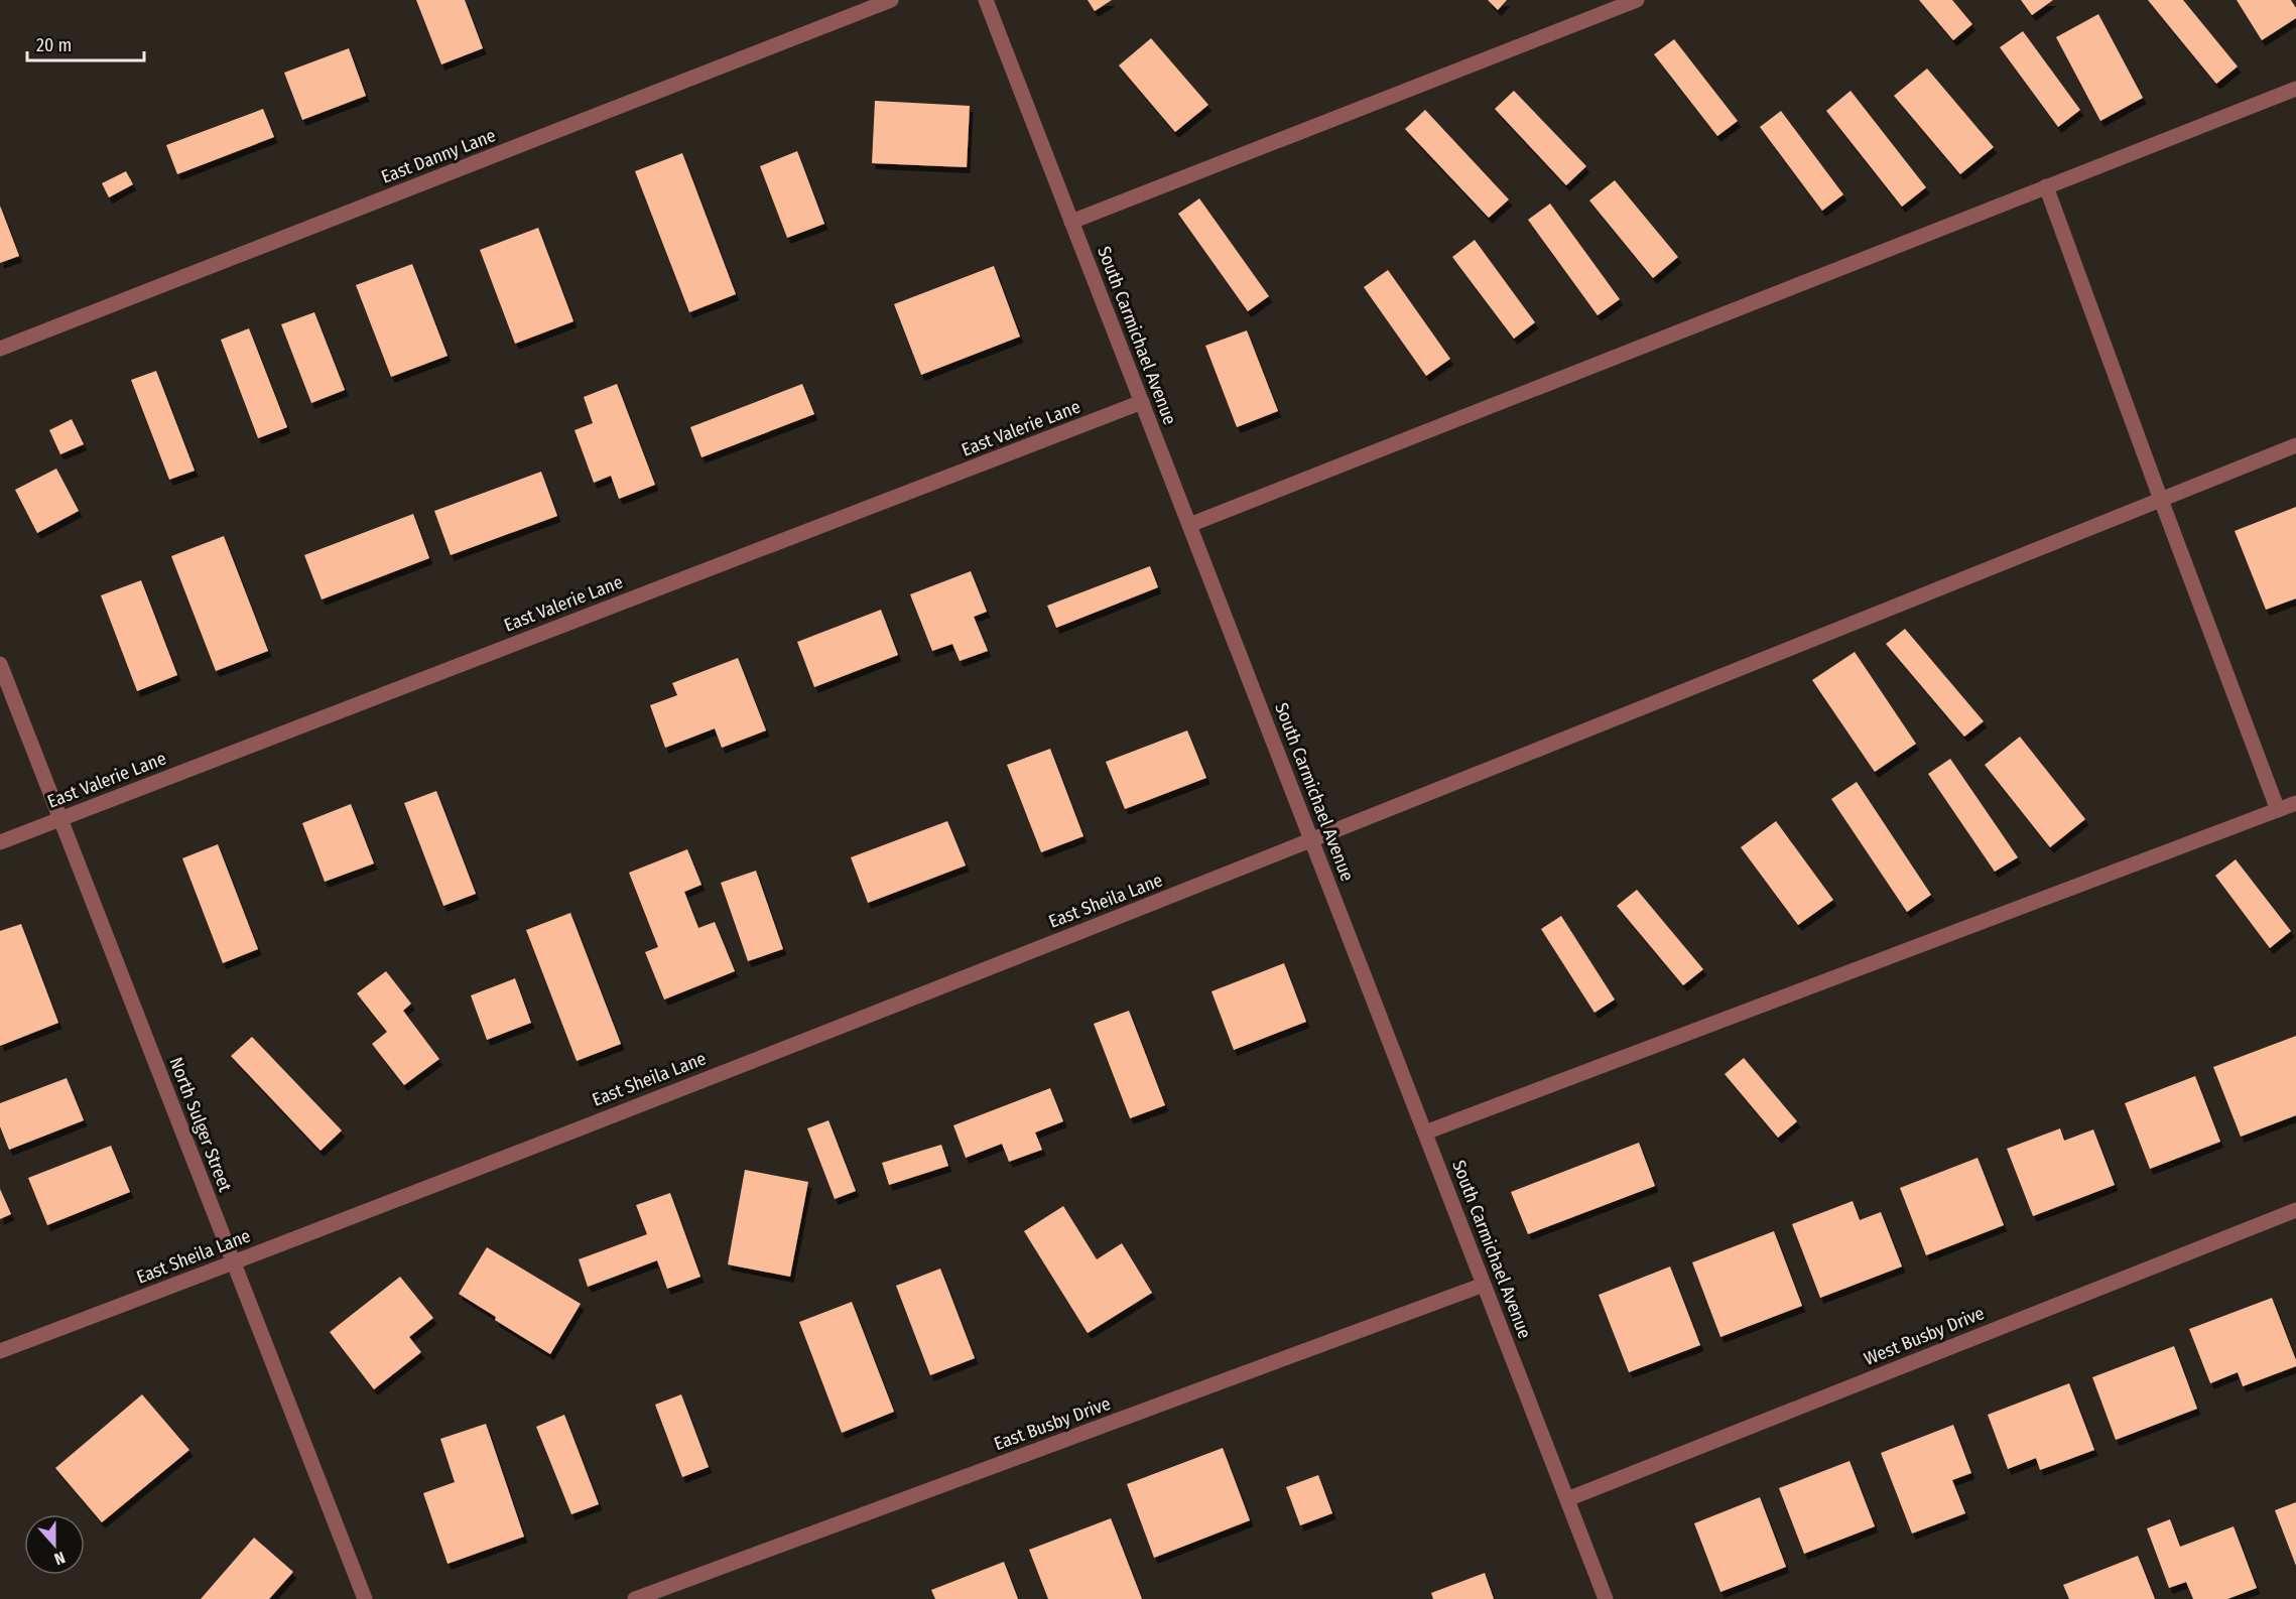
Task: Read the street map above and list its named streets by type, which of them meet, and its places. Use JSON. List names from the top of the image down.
{
  "streets": {
    "street": [
      "East Danny Lane",
      "South Carmichael Avenue",
      "East Valerie Lane",
      "East Sheila Lane",
      "North Sulger Street",
      "West Busby Drive",
      "East Busby Drive"
    ]
  },
  "crossings": [
    ["South Carmichael Avenue", "East Valerie Lane"],
    ["South Carmichael Avenue", "East Sheila Lane"],
    ["South Carmichael Avenue", "West Busby Drive"],
    ["South Carmichael Avenue", "East Busby Drive"],
    ["East Valerie Lane", "North Sulger Street"],
    ["East Sheila Lane", "North Sulger Street"]
  ],
  "scale_bar": "20 m",
  "north": "bottom"
}
